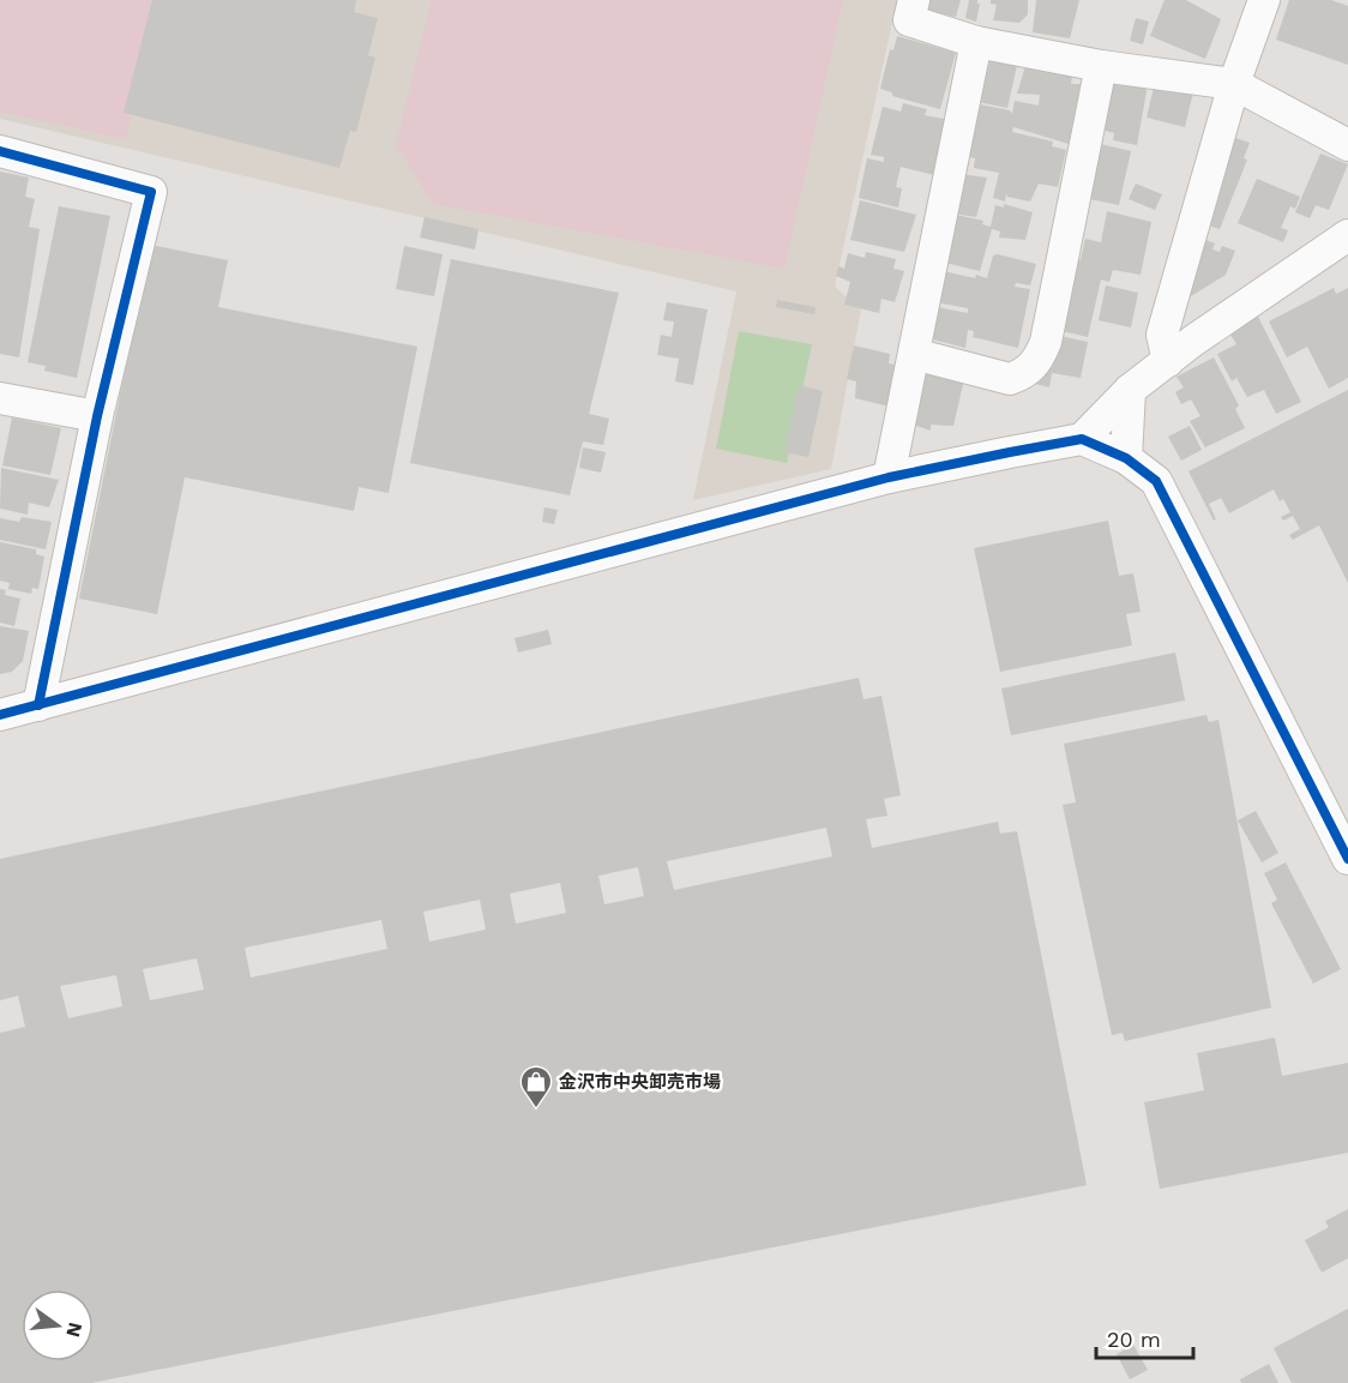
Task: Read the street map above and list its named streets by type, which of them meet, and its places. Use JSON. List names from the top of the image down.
{
  "places": {
    "shop": ["金沢市中央卸売市場"]
  },
  "scale_bar": "20 m",
  "north": "right"
}
